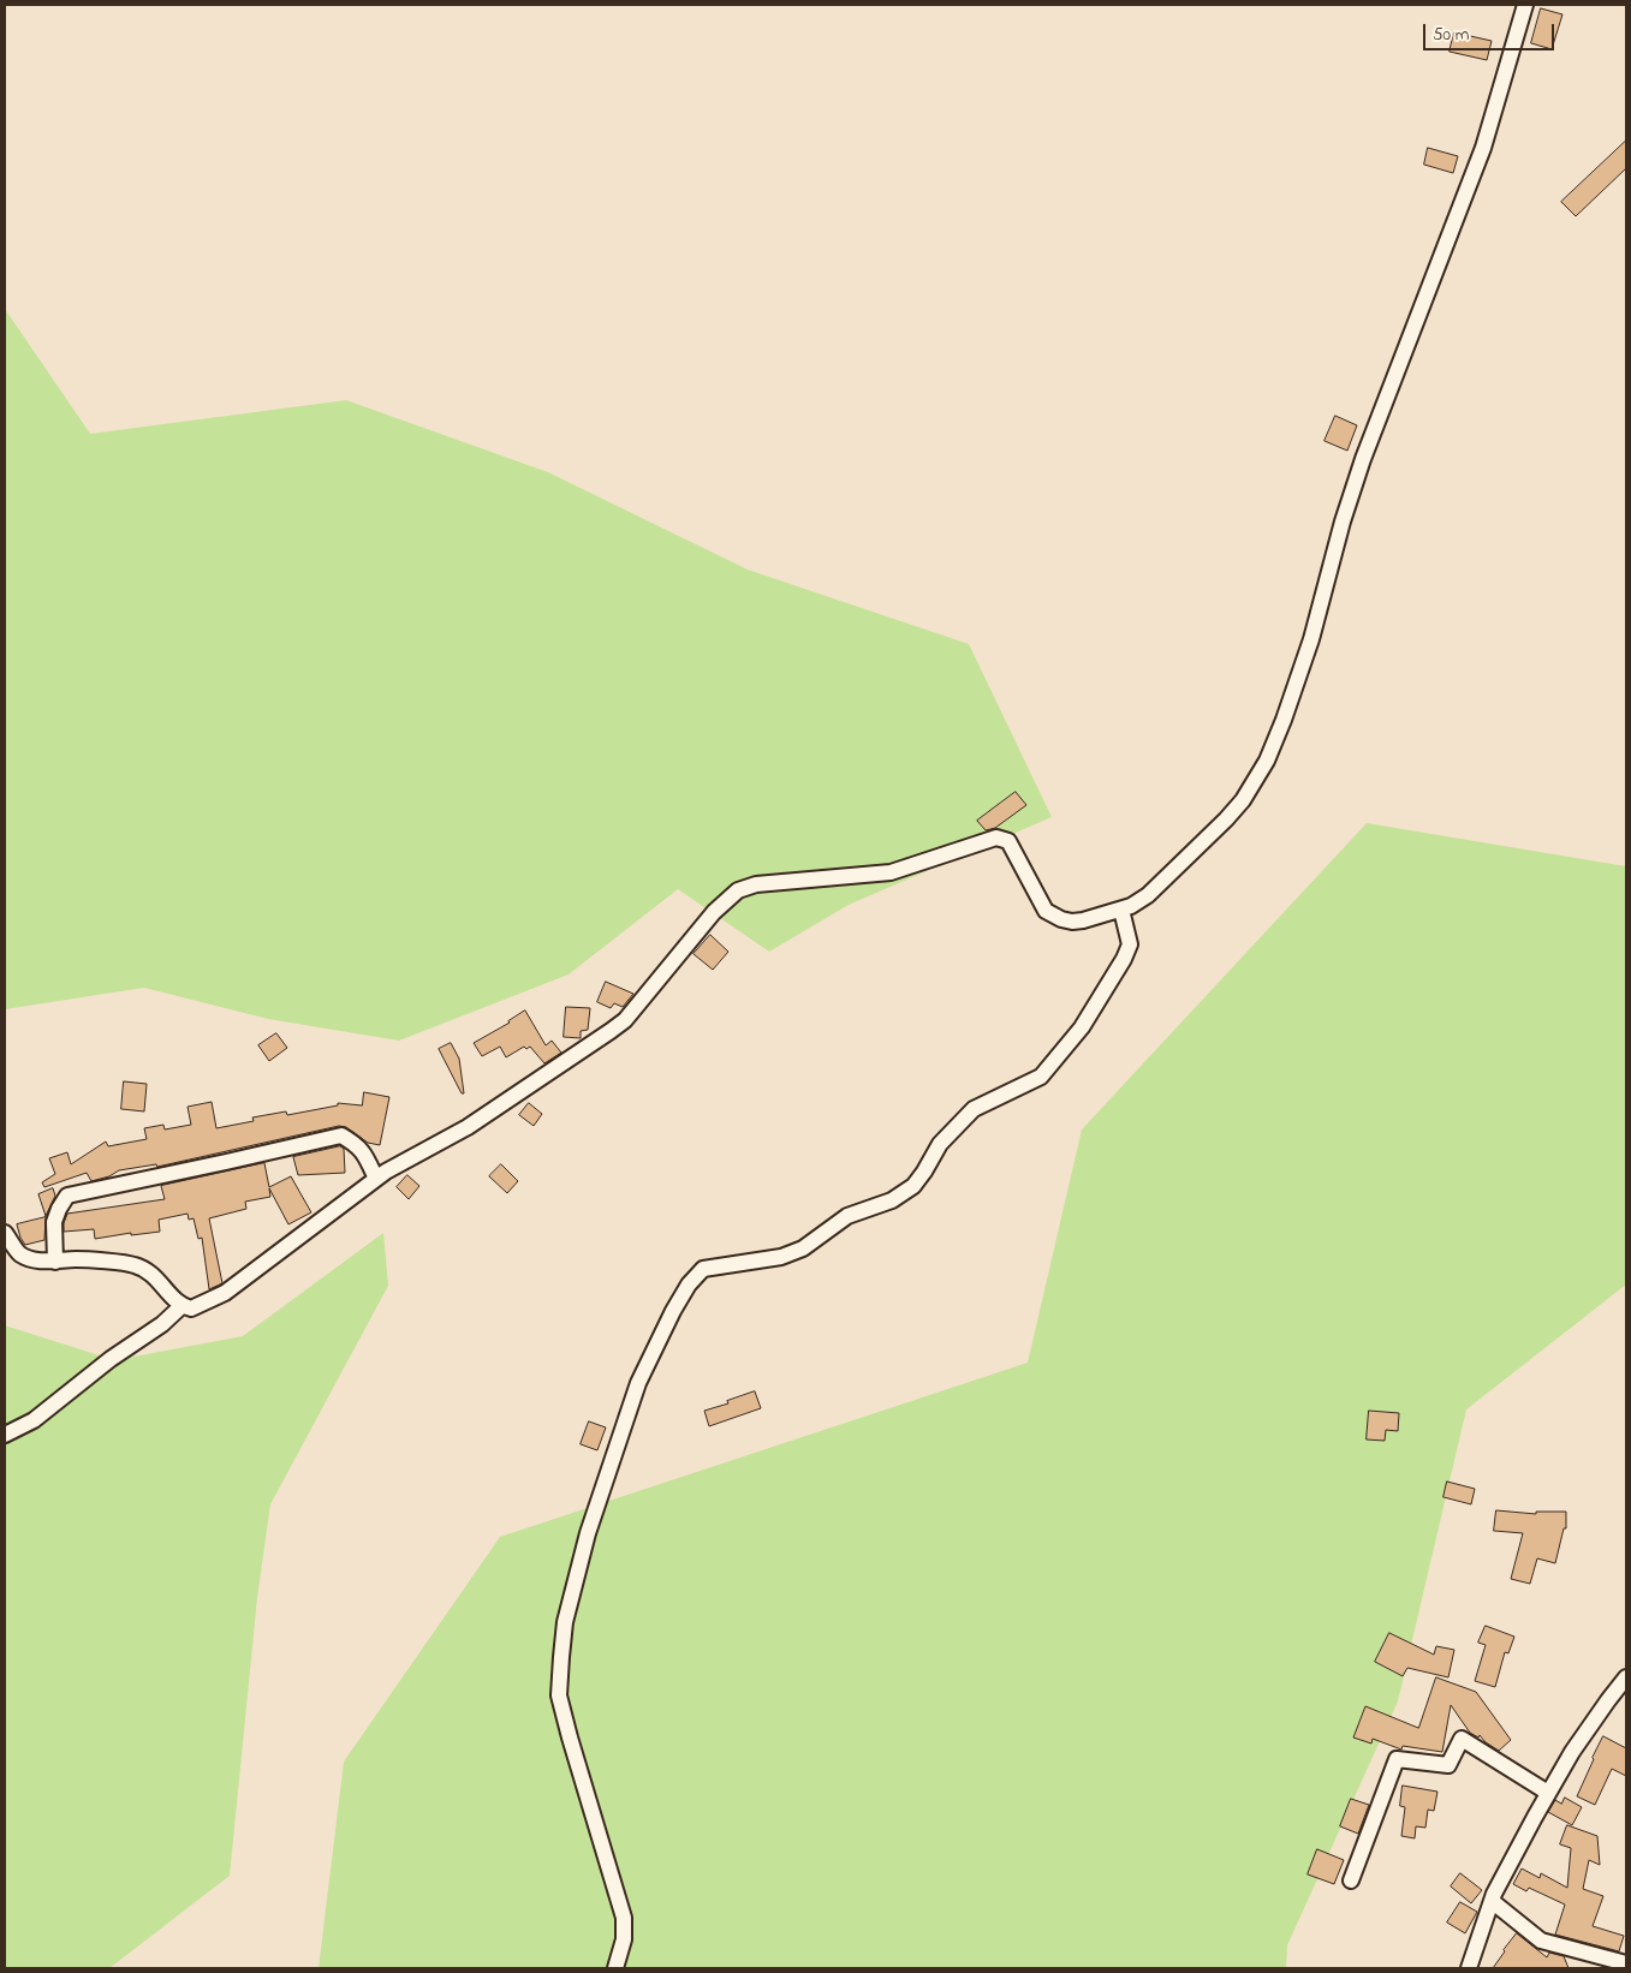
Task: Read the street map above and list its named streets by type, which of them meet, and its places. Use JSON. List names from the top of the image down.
{
  "scale_bar": "50 m"
}
